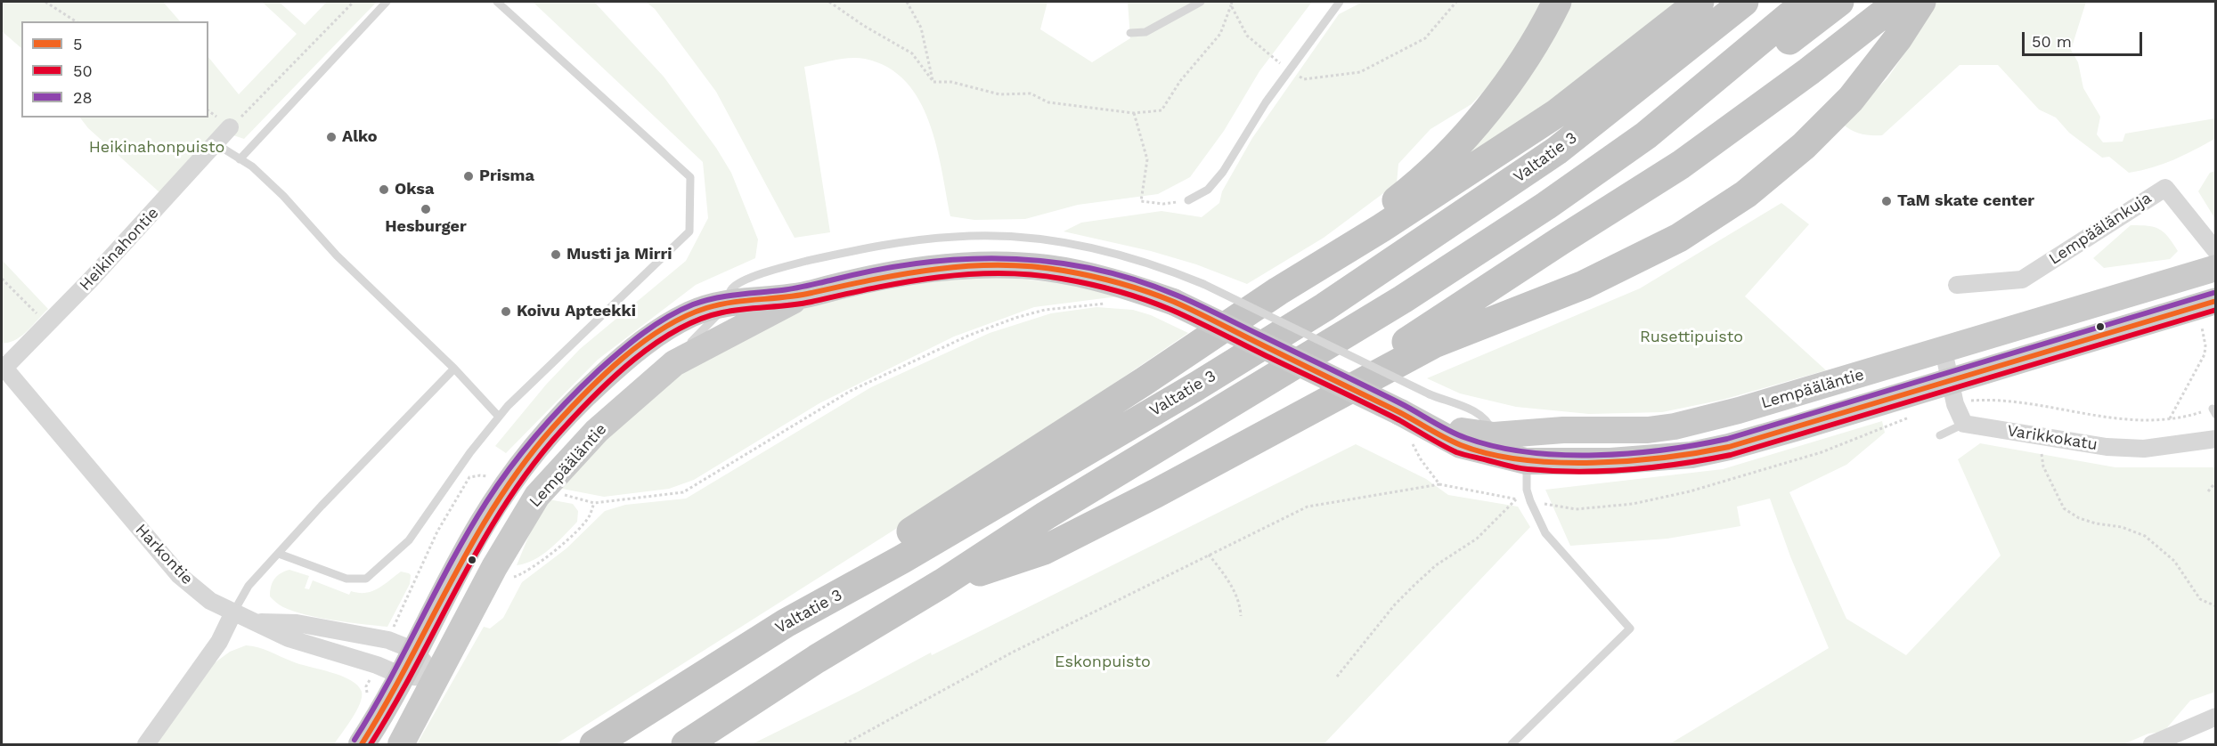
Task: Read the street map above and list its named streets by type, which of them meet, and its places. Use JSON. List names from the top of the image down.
{
  "streets": {
    "highway": ["Valtatie 3"],
    "main road": ["Lempääläntie"],
    "street": [
      "Lempäälänkuja",
      "Heikinahontie",
      "Varikkokatu",
      "Harkontie"
    ]
  },
  "crossings": [
    ["Heikinahontie", "Harkontie"],
    ["Lempääläntie", "Harkontie"]
  ],
  "parks": ["Heikinahonpuisto", "Rusettipuisto", "Eskonpuisto"],
  "places": [
    "Alko",
    "Prisma",
    "Oksa",
    "TaM skate center",
    "Hesburger",
    "Musti ja Mirri",
    "Koivu Apteekki"
  ],
  "lines": ["transit line 28", "transit line 5", "transit line 50"],
  "legend": ["5", "50", "28"],
  "scale_bar": "50 m"
}
